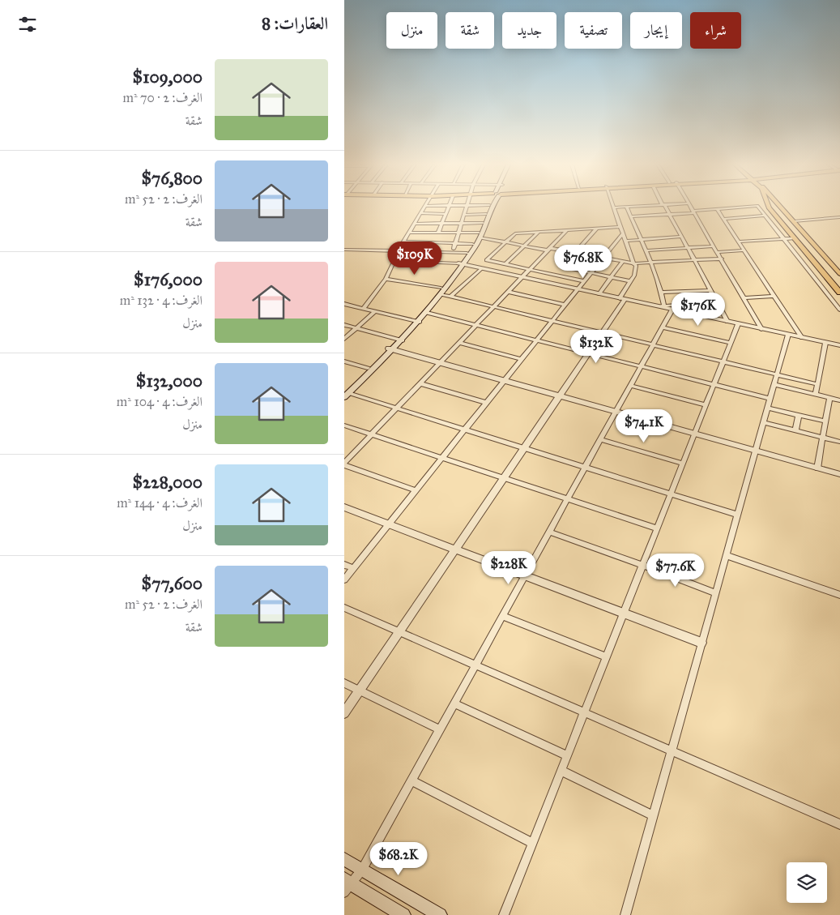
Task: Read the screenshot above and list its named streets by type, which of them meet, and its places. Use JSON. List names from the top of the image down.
{
  "page": {
    "heading": "العقارات: 8",
    "chip": [
      "شراء",
      "إيجار",
      "تصفية",
      "جديد",
      "شقة",
      "منزل"
    ],
    "list": [
      {
        "name": "$109,000",
        "note": "الغرف: 2 · 70 m² · شقة"
      },
      {
        "name": "$76,800",
        "note": "الغرف: 2 · 52 m² · شقة"
      },
      {
        "name": "$176,000",
        "note": "الغرف: 4 · 132 m² · منزل"
      },
      {
        "name": "$132,000",
        "note": "الغرف: 4 · 104 m² · منزل"
      },
      {
        "name": "$228,000",
        "note": "الغرف: 4 · 144 m² · منزل"
      },
      {
        "name": "$77,600",
        "note": "الغرف: 2 · 52 m² · شقة"
      }
    ],
    "price": [
      "$109K",
      "$76.8K",
      "$176K",
      "$132K",
      "$74.1K",
      "$228K",
      "$77.6K",
      "$68.2K"
    ]
  }
}
